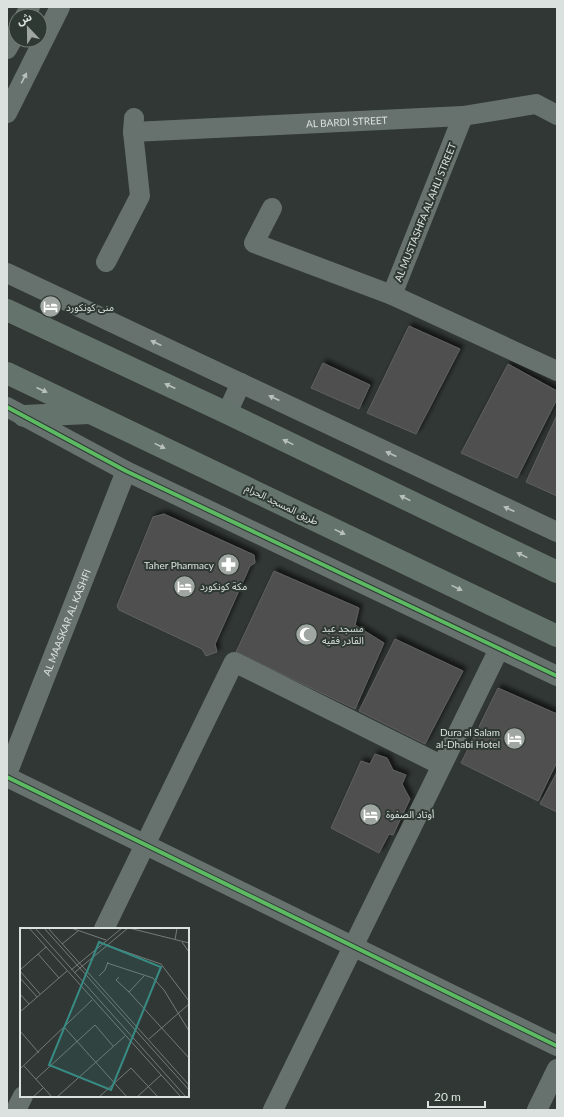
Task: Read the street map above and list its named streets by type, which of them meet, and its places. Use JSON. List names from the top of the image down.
{
  "streets": {
    "main road": ["طريق المسجد الحرام"],
    "street": ["AL BARDI STREET", "AL MUSTASHFA AL AHLI STREET", "AL MAASKAR AL KASHFI"]
  },
  "crossings": [
    ["AL BARDI STREET", "AL MUSTASHFA AL AHLI STREET"]
  ],
  "places": {
    "hotel": [
      "منى كونكورد",
      "مكة كونكورد",
      "Dura al Salam al-Dhabi Hotel",
      "أوتاد الصفوة"
    ],
    "pharmacy": ["Taher Pharmacy"],
    "mosque": ["مسجد عبد القادر فقيه"]
  },
  "scale_bar": "20 m",
  "north": "top"
}
